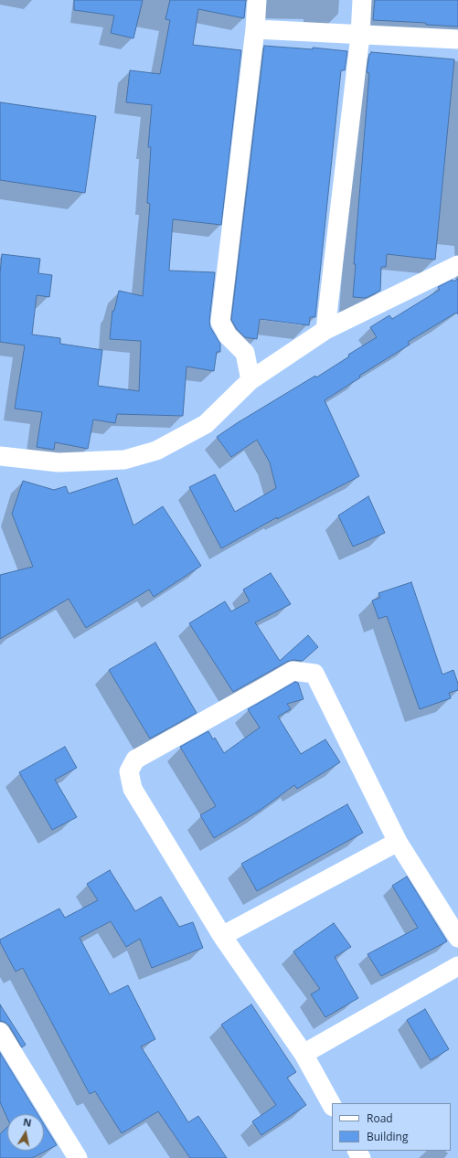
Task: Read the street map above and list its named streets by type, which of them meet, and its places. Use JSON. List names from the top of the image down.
{
  "legend": ["Road", "Building"],
  "north": "top"
}
